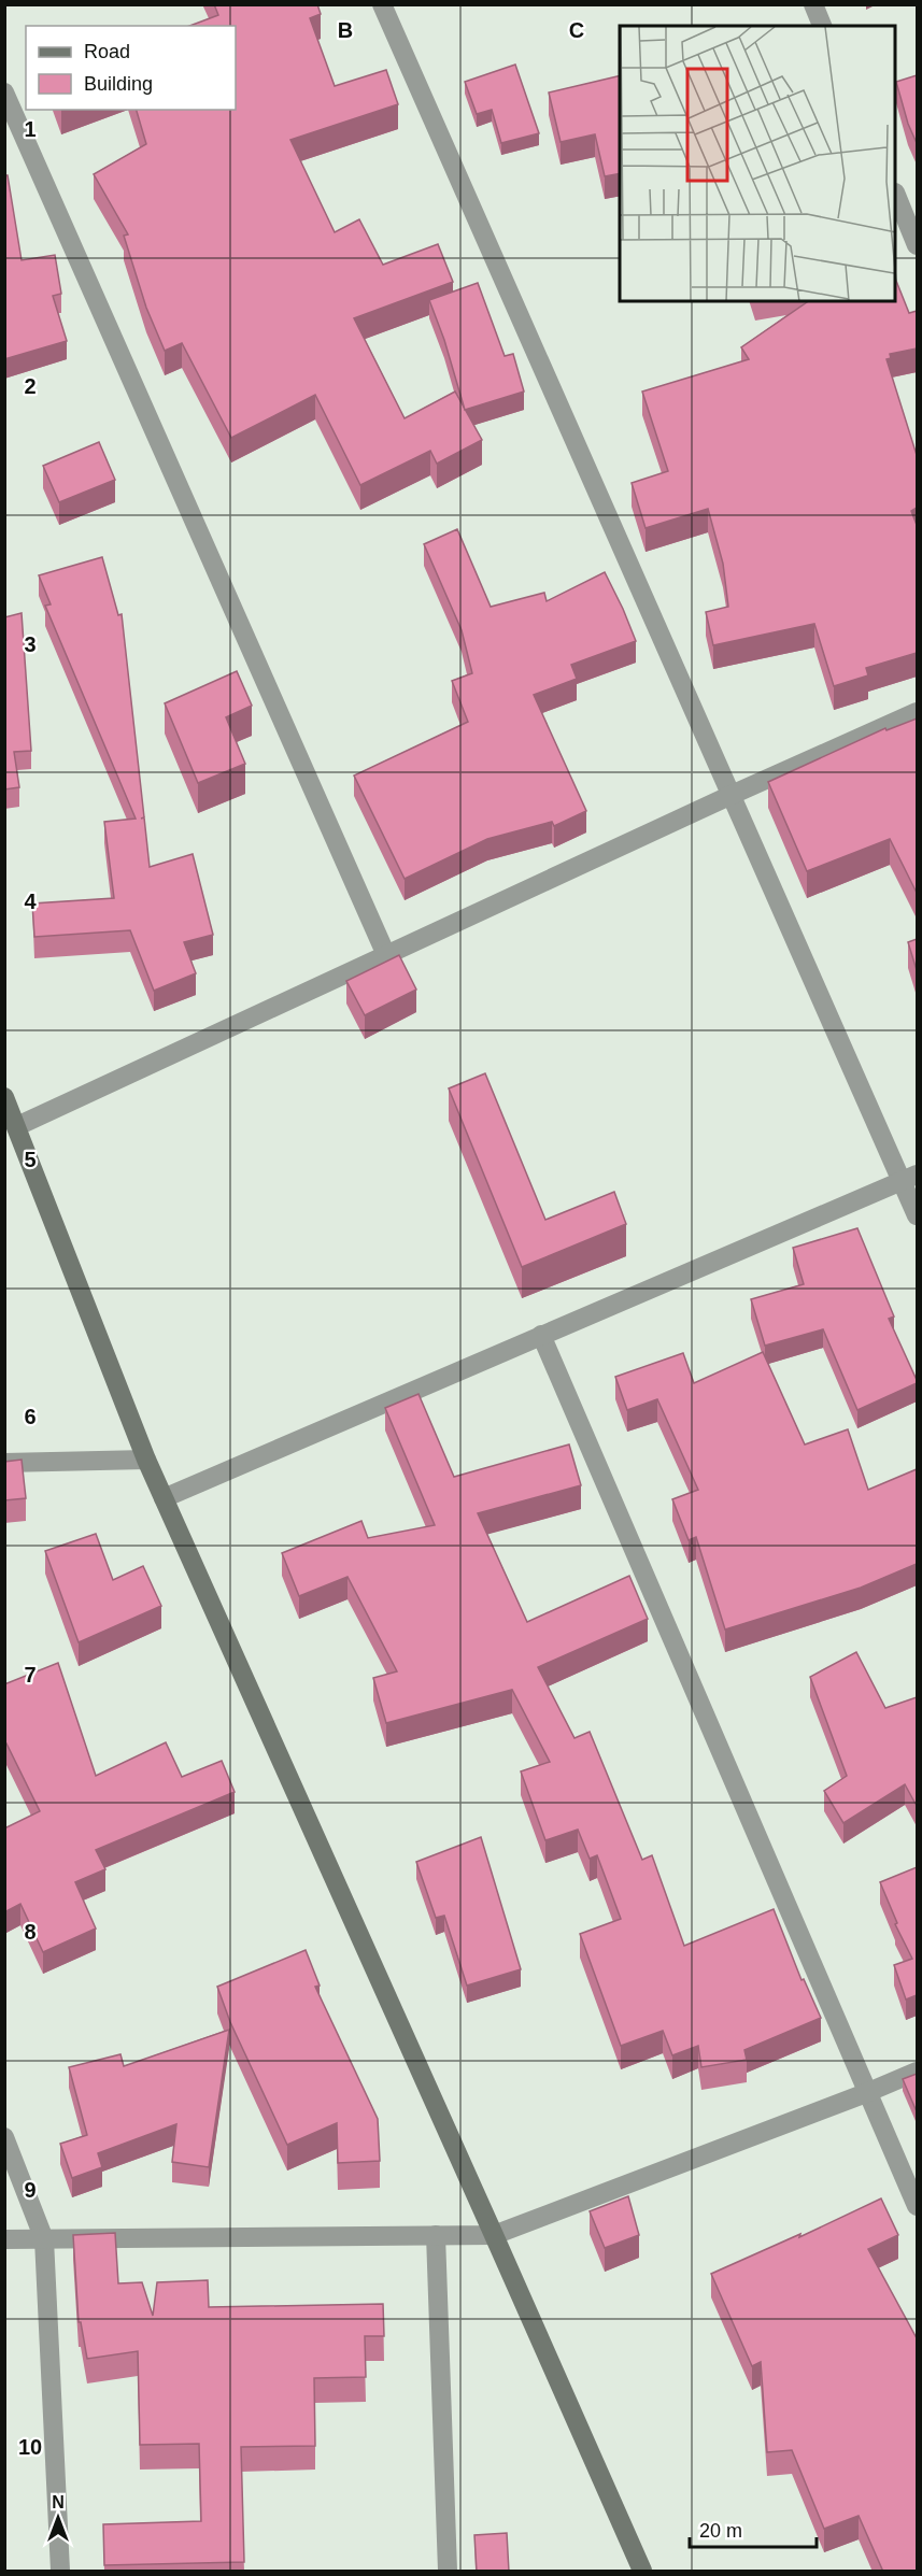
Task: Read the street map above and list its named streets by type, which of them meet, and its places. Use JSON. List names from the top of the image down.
{
  "legend": ["Road", "Building"],
  "scale_bar": "20 m",
  "north": "top",
  "grid": {
    "columns": ["B", "C"],
    "rows": [
      "1",
      "2",
      "3",
      "4",
      "5",
      "6",
      "7",
      "8",
      "9",
      "10"
    ]
  }
}
